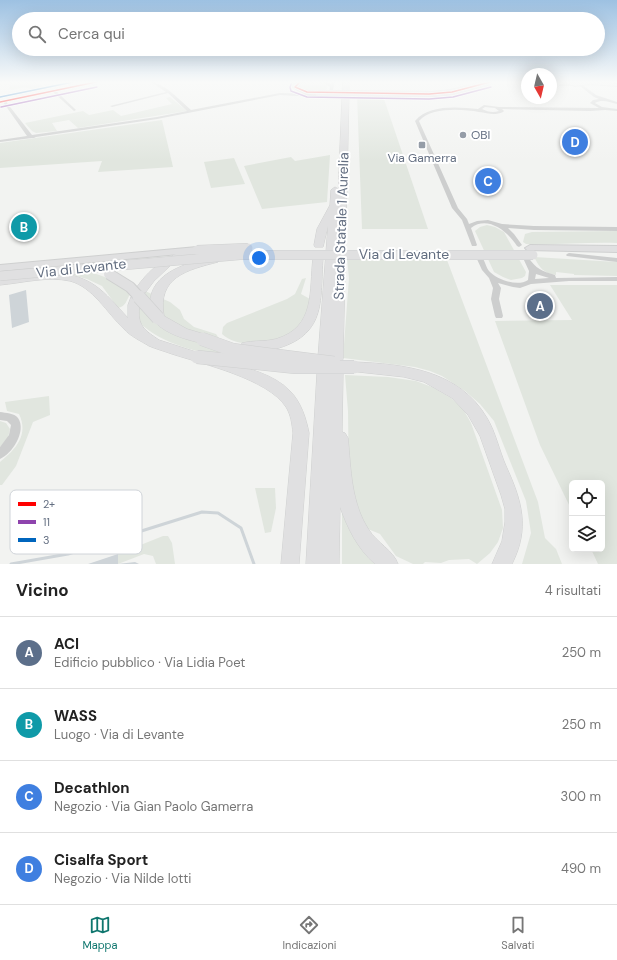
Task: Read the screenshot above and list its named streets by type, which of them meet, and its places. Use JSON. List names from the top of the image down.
{
  "streets": {
    "highway": ["Strada Statale 1 Aurelia"],
    "main road": ["Via di Levante"]
  },
  "places": {
    "other": ["OBI"],
    "transit": ["Via Gamerra"]
  },
  "legend": ["2+", "11", "3"],
  "north": "bottom",
  "page": {
    "search": "Cerca qui",
    "pins": [
      "D",
      "C",
      "B",
      "A"
    ],
    "heading": ["Vicino", "4 risultati"],
    "list": [
      {
        "mark": "A",
        "name": "ACI",
        "note": "Edificio pubblico · Via Lidia Poet",
        "value": "250 m"
      },
      {
        "mark": "B",
        "name": "WASS",
        "note": "Luogo · Via di Levante",
        "value": "250 m"
      },
      {
        "mark": "C",
        "name": "Decathlon",
        "note": "Negozio · Via Gian Paolo Gamerra",
        "value": "300 m"
      },
      {
        "mark": "D",
        "name": "Cisalfa Sport",
        "note": "Negozio · Via Nilde Iotti",
        "value": "490 m"
      }
    ],
    "nav": ["Mappa", "Indicazioni", "Salvati"]
  }
}
